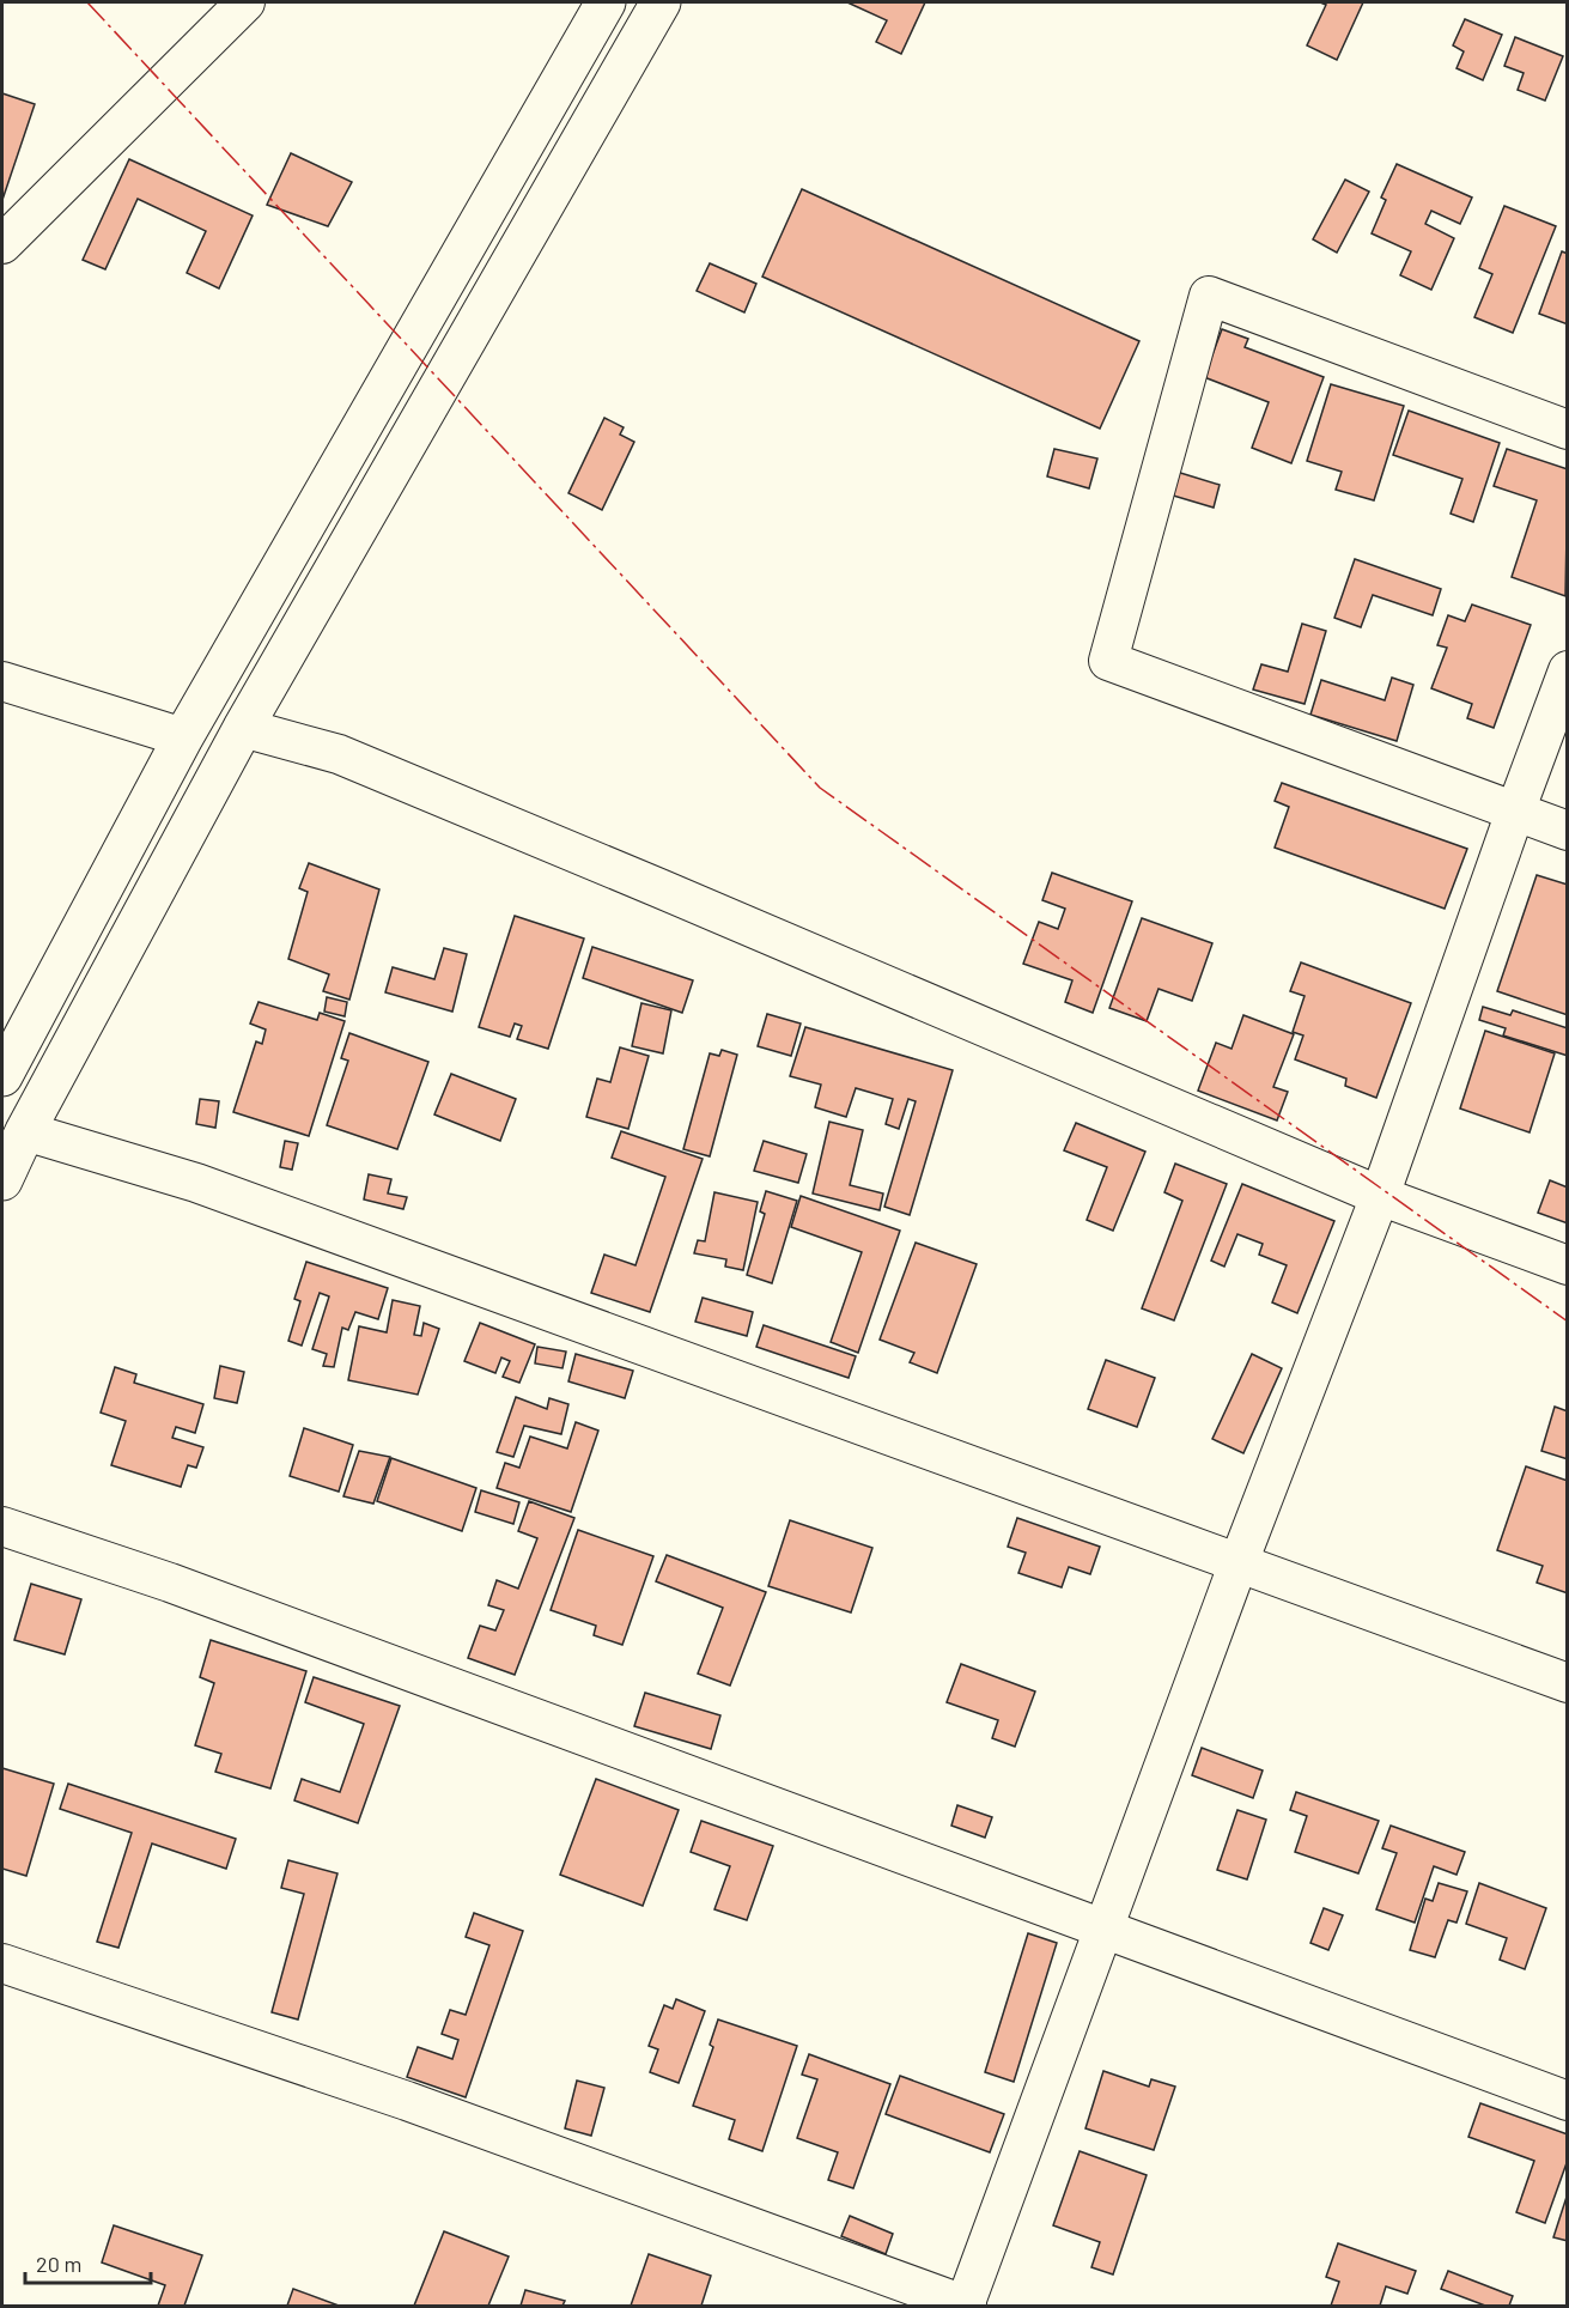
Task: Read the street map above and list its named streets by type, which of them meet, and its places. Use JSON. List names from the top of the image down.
{
  "scale_bar": "20 m"
}
